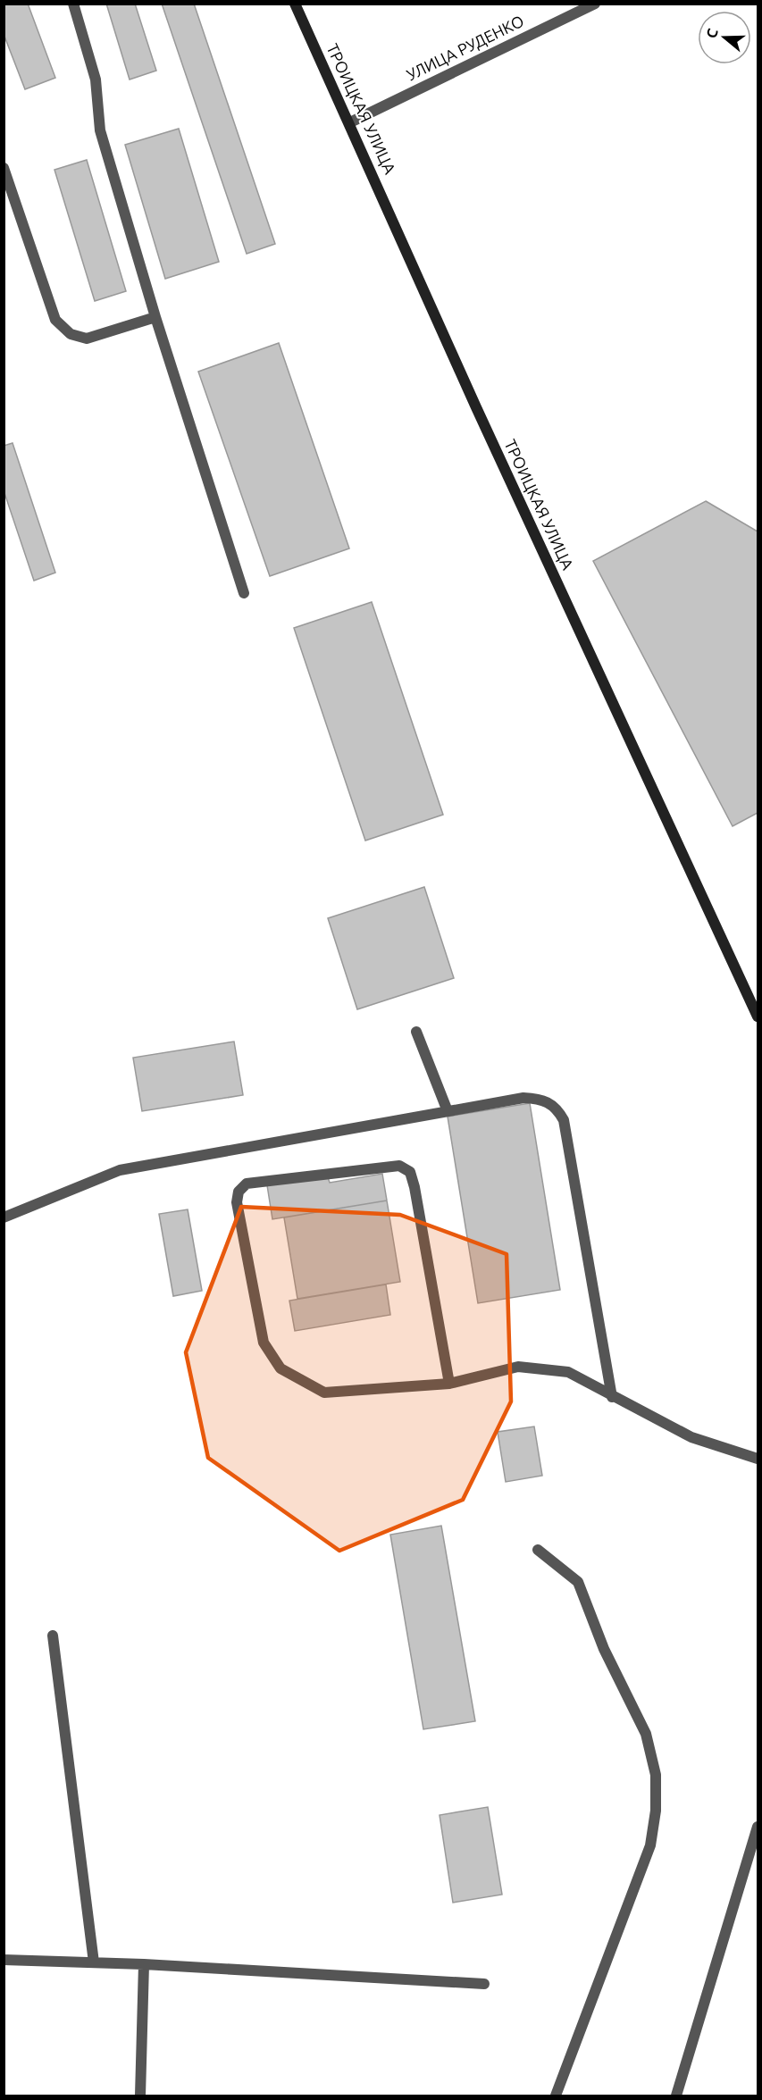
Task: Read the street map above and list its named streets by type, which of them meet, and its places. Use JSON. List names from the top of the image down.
{
  "streets": {
    "street": ["УЛИЦА РУДЕНКО", "ТРОИЦКАЯ УЛИЦА"]
  },
  "crossings": [
    ["УЛИЦА РУДЕНКО", "ТРОИЦКАЯ УЛИЦА"]
  ],
  "north": "left"
}
